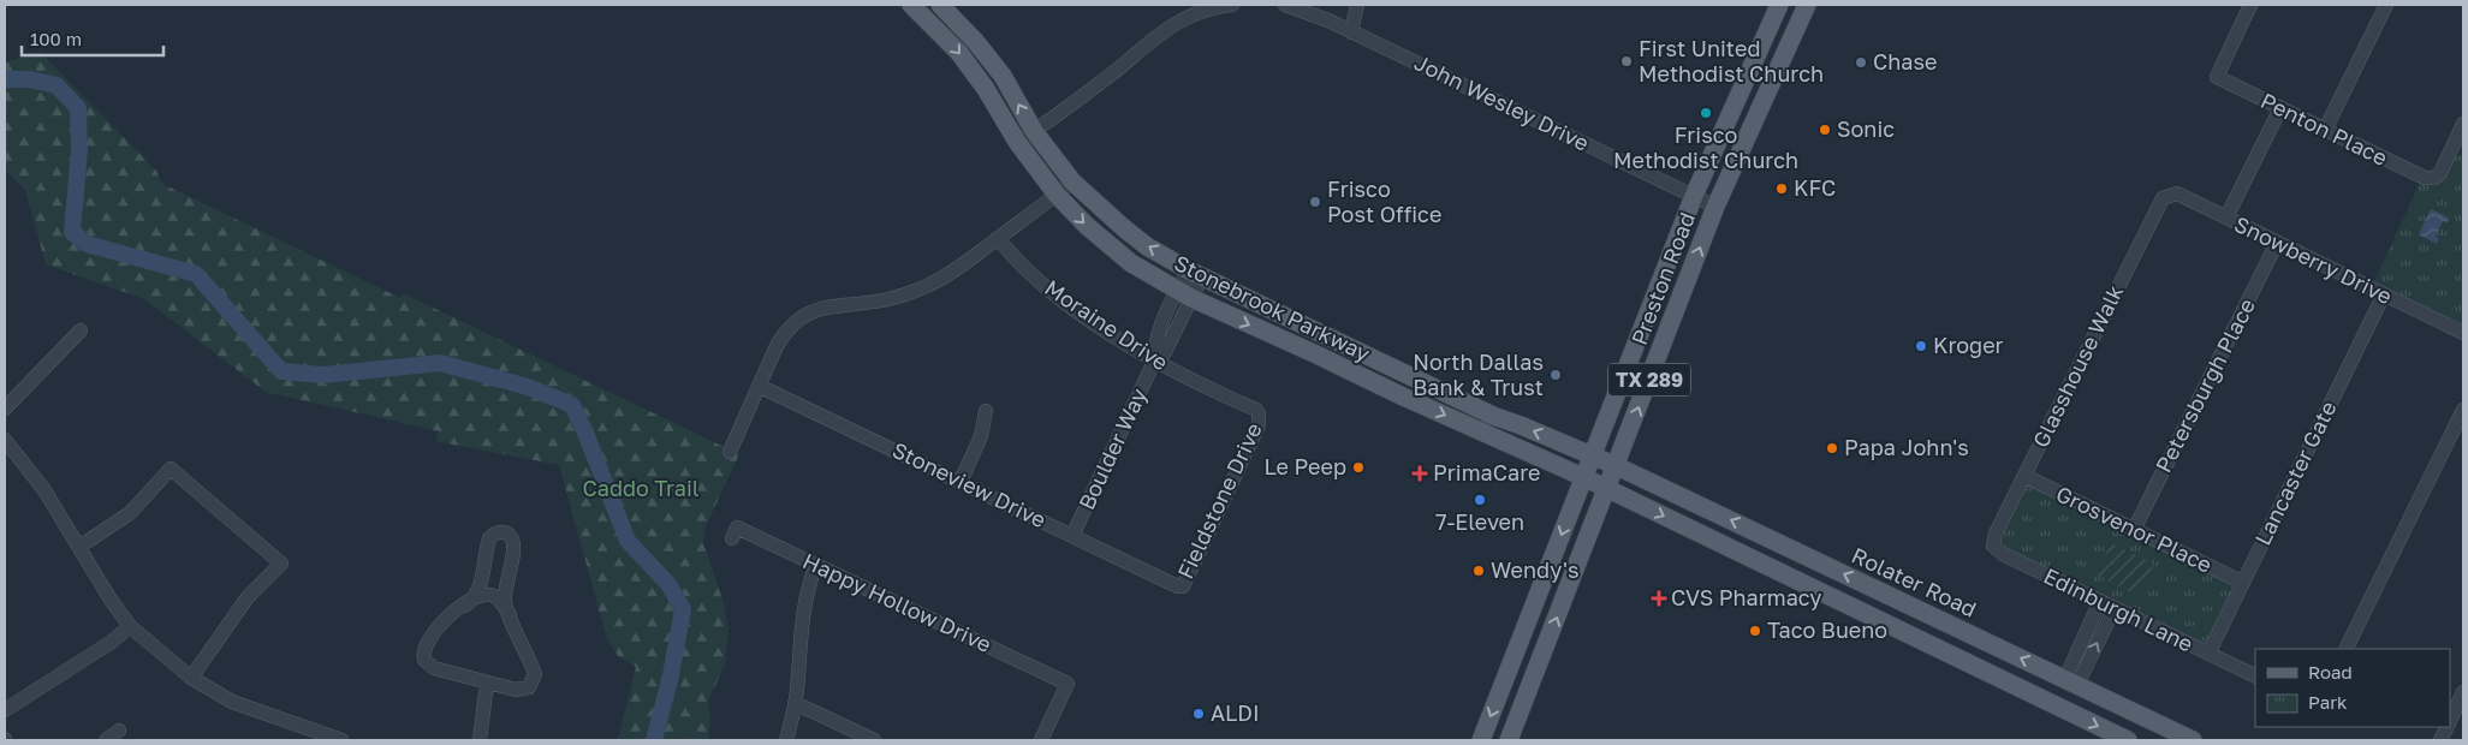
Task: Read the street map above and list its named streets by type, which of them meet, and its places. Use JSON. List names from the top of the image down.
{
  "streets": {
    "main road": [
      "Preston Road",
      "Stonebrook Parkway",
      "TX 289",
      "Rolater Road"
    ],
    "street": [
      "John Wesley Drive",
      "Penton Place",
      "Snowberry Drive",
      "Moraine Drive",
      "Glasshouse Walk",
      "Petersburgh Place",
      "Boulder Way",
      "Lancaster Gate",
      "Stoneview Drive",
      "Fieldstone Drive",
      "Grosvenor Place",
      "Happy Hollow Drive",
      "Edinburgh Lane"
    ]
  },
  "crossings": [
    ["John Wesley Drive", "Preston Road"],
    ["Snowberry Drive", "Glasshouse Walk"],
    ["Snowberry Drive", "Petersburgh Place"],
    ["Snowberry Drive", "Lancaster Gate"],
    ["Preston Road", "Stonebrook Parkway"],
    ["Preston Road", "Rolater Road"],
    ["Stonebrook Parkway", "Boulder Way"],
    ["Stonebrook Parkway", "Rolater Road"],
    ["Moraine Drive", "Boulder Way"],
    ["Moraine Drive", "Fieldstone Drive"],
    ["Glasshouse Walk", "Grosvenor Place"],
    ["Glasshouse Walk", "Edinburgh Lane"],
    ["Petersburgh Place", "Grosvenor Place"],
    ["Boulder Way", "Stoneview Drive"],
    ["Lancaster Gate", "Grosvenor Place"],
    ["Lancaster Gate", "Edinburgh Lane"],
    ["Stoneview Drive", "Fieldstone Drive"]
  ],
  "parks": ["Caddo Trail"],
  "places": {
    "other": [
      "First United Methodist Church",
      "Chase",
      "Frisco Methodist Church",
      "Sonic",
      "KFC",
      "Frisco Post Office",
      "Kroger",
      "North Dallas Bank & Trust",
      "Papa John's",
      "Le Peep",
      "7-Eleven",
      "Wendy's",
      "Taco Bueno",
      "ALDI"
    ],
    "health": ["PrimaCare", "CVS Pharmacy"]
  },
  "legend": ["Road", "Park"],
  "scale_bar": "100 m"
}
